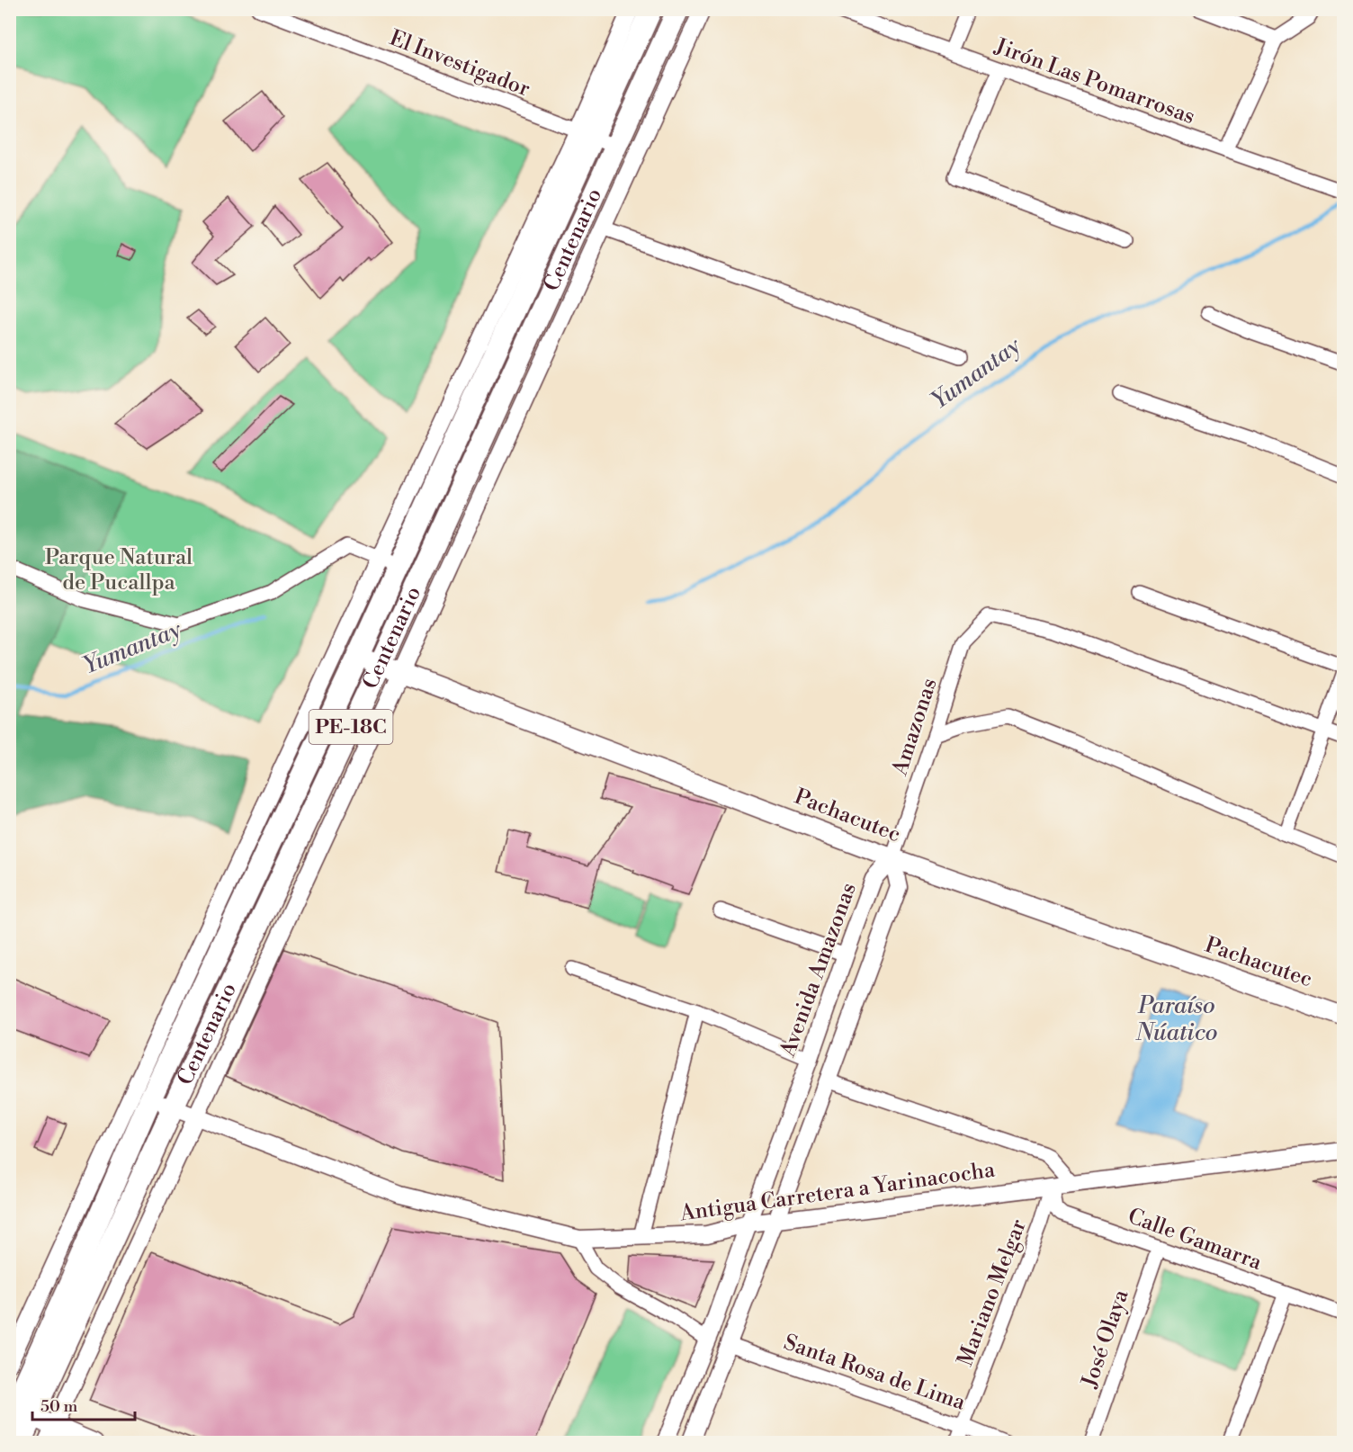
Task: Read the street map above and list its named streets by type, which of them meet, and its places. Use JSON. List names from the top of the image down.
{
  "streets": {
    "highway": ["Centenario", "PE-18C"],
    "main road": ["Pachacutec"],
    "street": [
      "El Investigador",
      "Jirón Las Pomarrosas",
      "Amazonas",
      "Avenida Amazonas",
      "Antigua Carretera a Yarinacocha",
      "Calle Gamarra",
      "Mariano Melgar",
      "José Olaya",
      "Santa Rosa de Lima"
    ]
  },
  "crossings": [
    ["El Investigador", "Centenario"],
    ["Centenario", "Pachacutec"],
    ["Centenario", "Antigua Carretera a Yarinacocha"],
    ["Amazonas", "Pachacutec"],
    ["Amazonas", "Avenida Amazonas"],
    ["Pachacutec", "Avenida Amazonas"],
    ["Avenida Amazonas", "Antigua Carretera a Yarinacocha"],
    ["Antigua Carretera a Yarinacocha", "Calle Gamarra"],
    ["Antigua Carretera a Yarinacocha", "Mariano Melgar"],
    ["Calle Gamarra", "Mariano Melgar"],
    ["Calle Gamarra", "José Olaya"],
    ["Mariano Melgar", "Santa Rosa de Lima"]
  ],
  "water": ["Yumantay", "Paraíso Núatico"],
  "parks": ["Parque Natural de Pucallpa"],
  "scale_bar": "50 m"
}
